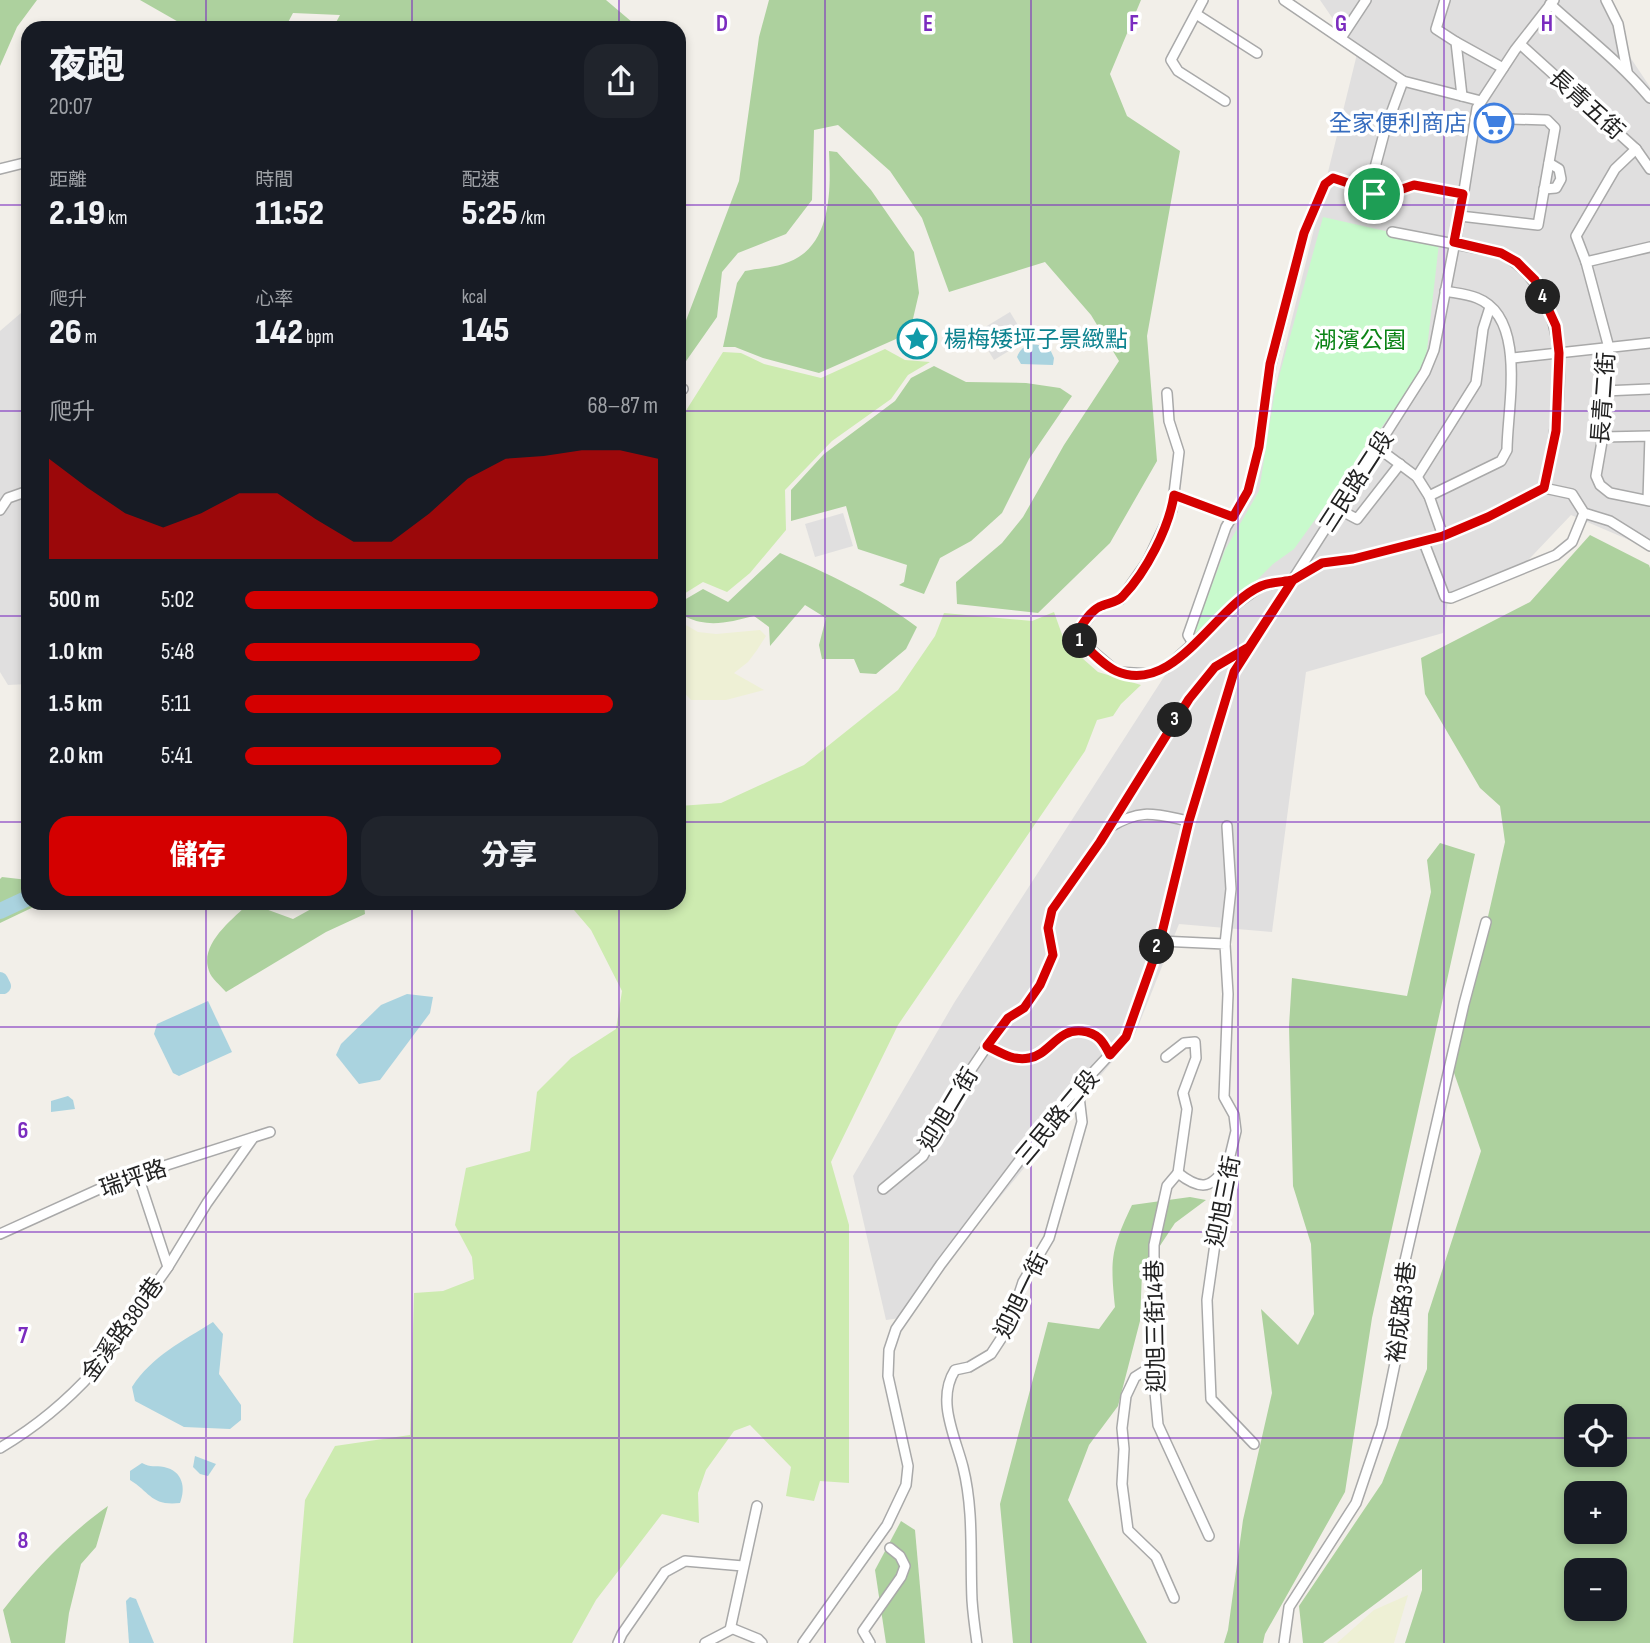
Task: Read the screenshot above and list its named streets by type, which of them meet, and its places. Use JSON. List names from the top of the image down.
{
  "streets": {
    "street": [
      "長青五街",
      "長青二街",
      "三民路二段",
      "迎旭二街",
      "瑞坪路",
      "迎旭三街",
      "迎旭一街",
      "裕成路3巷",
      "迎旭三街14巷",
      "金溪路380巷"
    ]
  },
  "crossings": [
    ["長青五街", "長青二街"],
    ["長青五街", "三民路二段"],
    ["三民路二段", "迎旭二街"],
    ["三民路二段", "迎旭一街"],
    ["瑞坪路", "金溪路380巷"]
  ],
  "parks": ["湖濱公園"],
  "places": {
    "supermarket": ["全家便利商店"],
    "place": ["楊梅矮坪子景緻點"]
  },
  "page": {
    "heading": ["夜跑", "20:07"],
    "stats": [
      ["距離", "2.19 km"],
      ["時間", "11:52"],
      ["配速", "5:25 /km"],
      ["爬升", "26 m"],
      ["心率", "142 bpm"],
      ["kcal", "145"]
    ],
    "pins": [
      "4",
      "1",
      "3",
      "2"
    ],
    "chart": ["爬升", "68–87 m"],
    "list": [
      {
        "name": "500 m",
        "note": "5:02"
      },
      {
        "name": "1.0 km",
        "note": "5:48"
      },
      {
        "name": "1.5 km",
        "note": "5:11"
      },
      {
        "name": "2.0 km",
        "note": "5:41"
      }
    ],
    "buttons": ["儲存", "分享"],
    "map_buttons": ["+", "−"]
  },
  "grid": {
    "columns": [
      "D",
      "E",
      "F",
      "G",
      "H"
    ],
    "rows": ["6", "7", "8"]
  }
}
